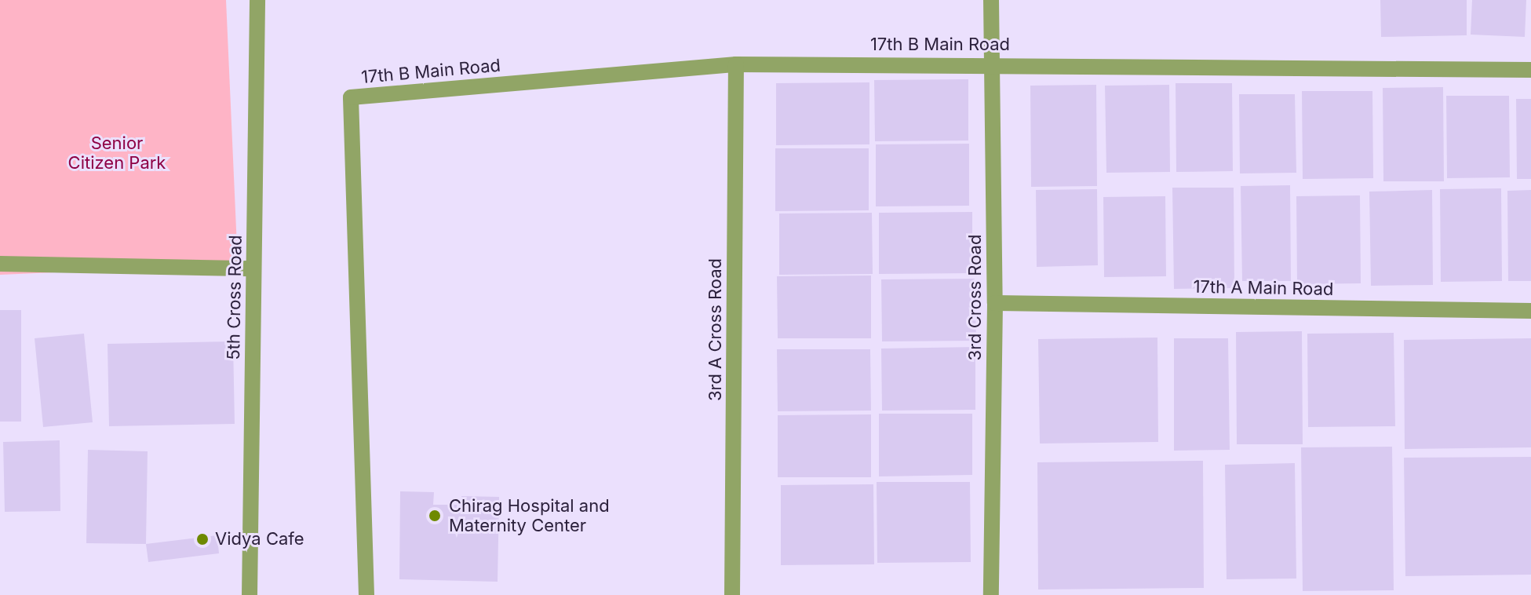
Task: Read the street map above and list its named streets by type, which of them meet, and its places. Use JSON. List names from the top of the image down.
{
  "streets": {
    "street": [
      "17th B Main Road",
      "17th A Main Road",
      "5th Cross Road",
      "3rd Cross Road",
      "3rd A Cross Road"
    ]
  },
  "crossings": [
    ["17th B Main Road", "3rd Cross Road"],
    ["17th B Main Road", "3rd A Cross Road"],
    ["17th A Main Road", "3rd Cross Road"]
  ],
  "parks": ["Senior Citizen Park"],
  "places": ["Chirag Hospital and Maternity Center", "Vidya Cafe"]
}
